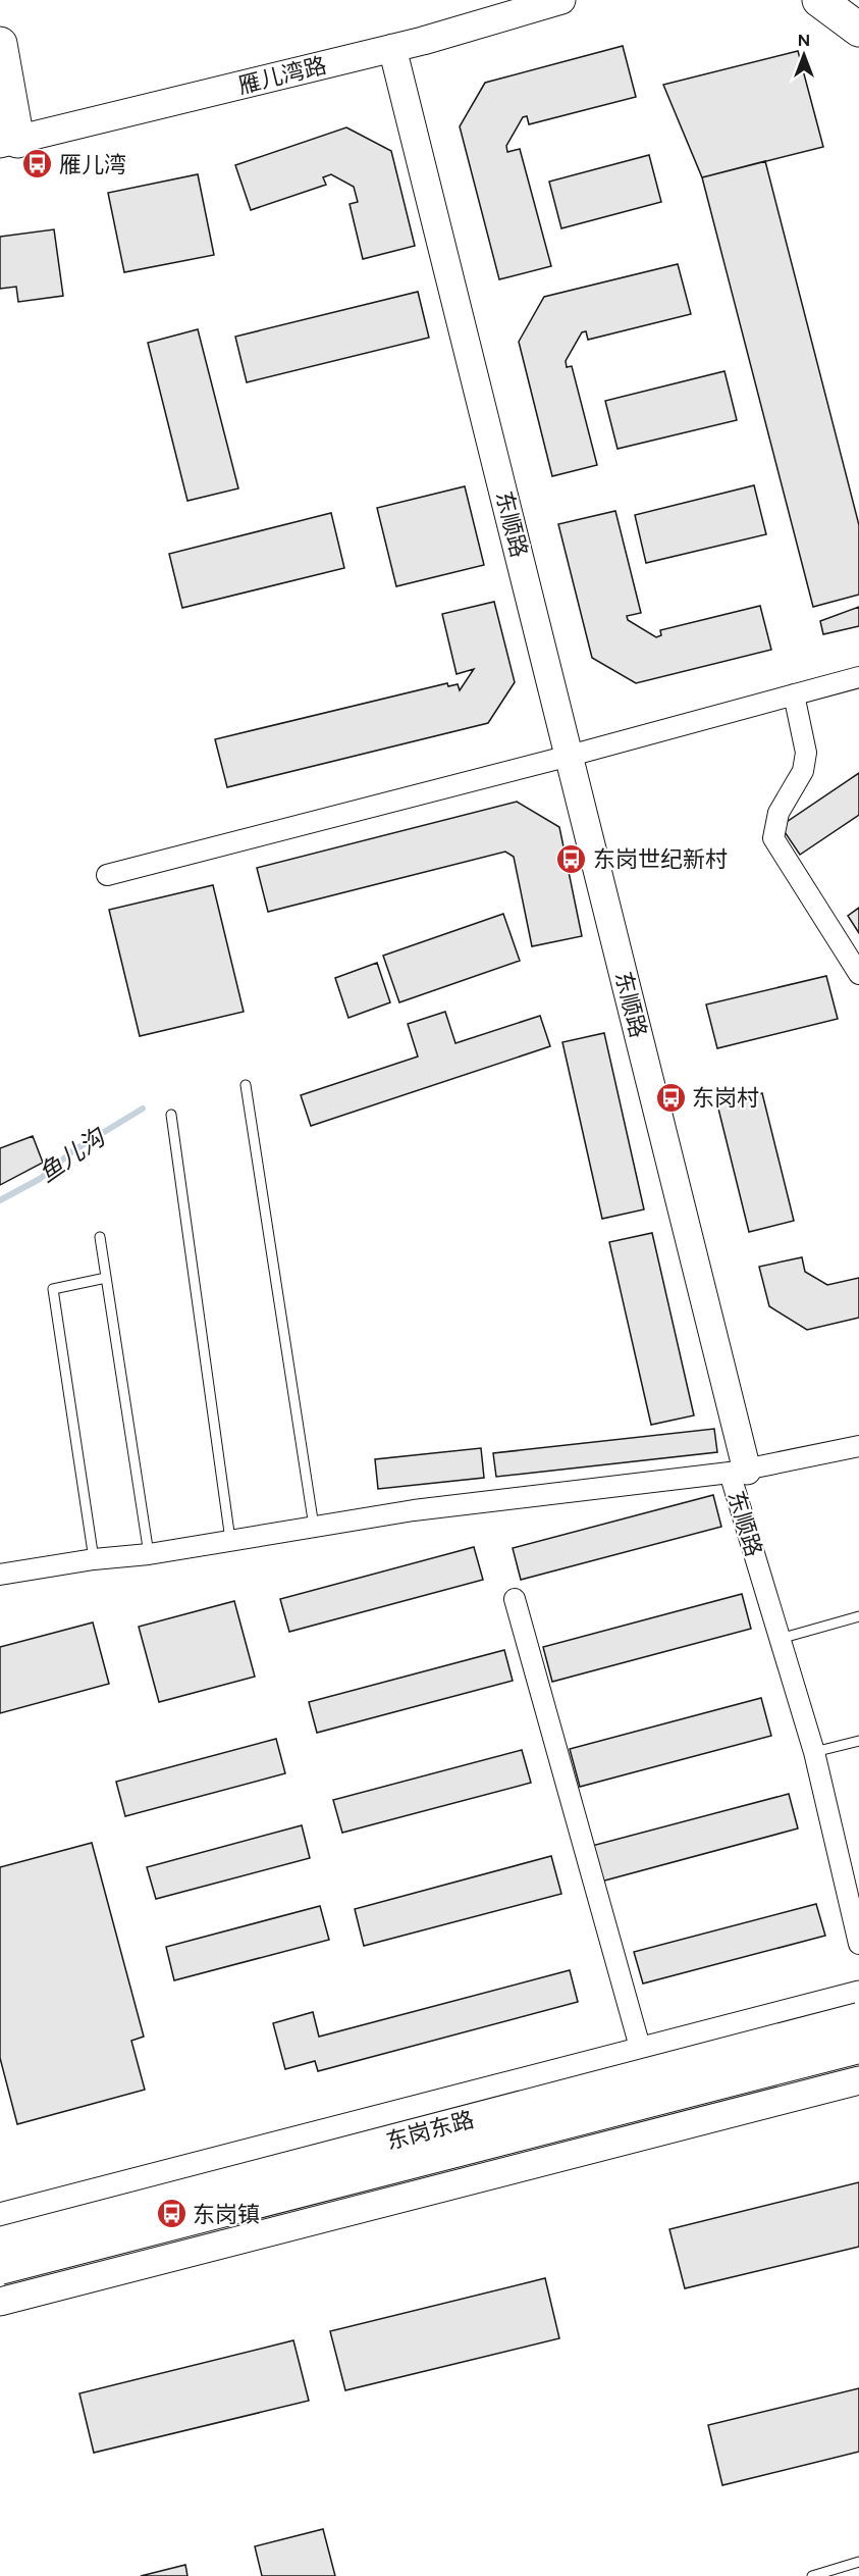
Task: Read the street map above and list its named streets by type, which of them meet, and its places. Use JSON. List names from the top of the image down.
{
  "streets": {
    "main road": ["东岗东路"],
    "street": ["雁儿湾路", "东顺路"]
  },
  "crossings": [
    ["雁儿湾路", "东顺路"]
  ],
  "water": ["鱼儿沟"],
  "places": {
    "bus stop": [
      "雁儿湾",
      "东岗世纪新村",
      "东岗村",
      "东岗镇"
    ]
  },
  "north": "top"
}
